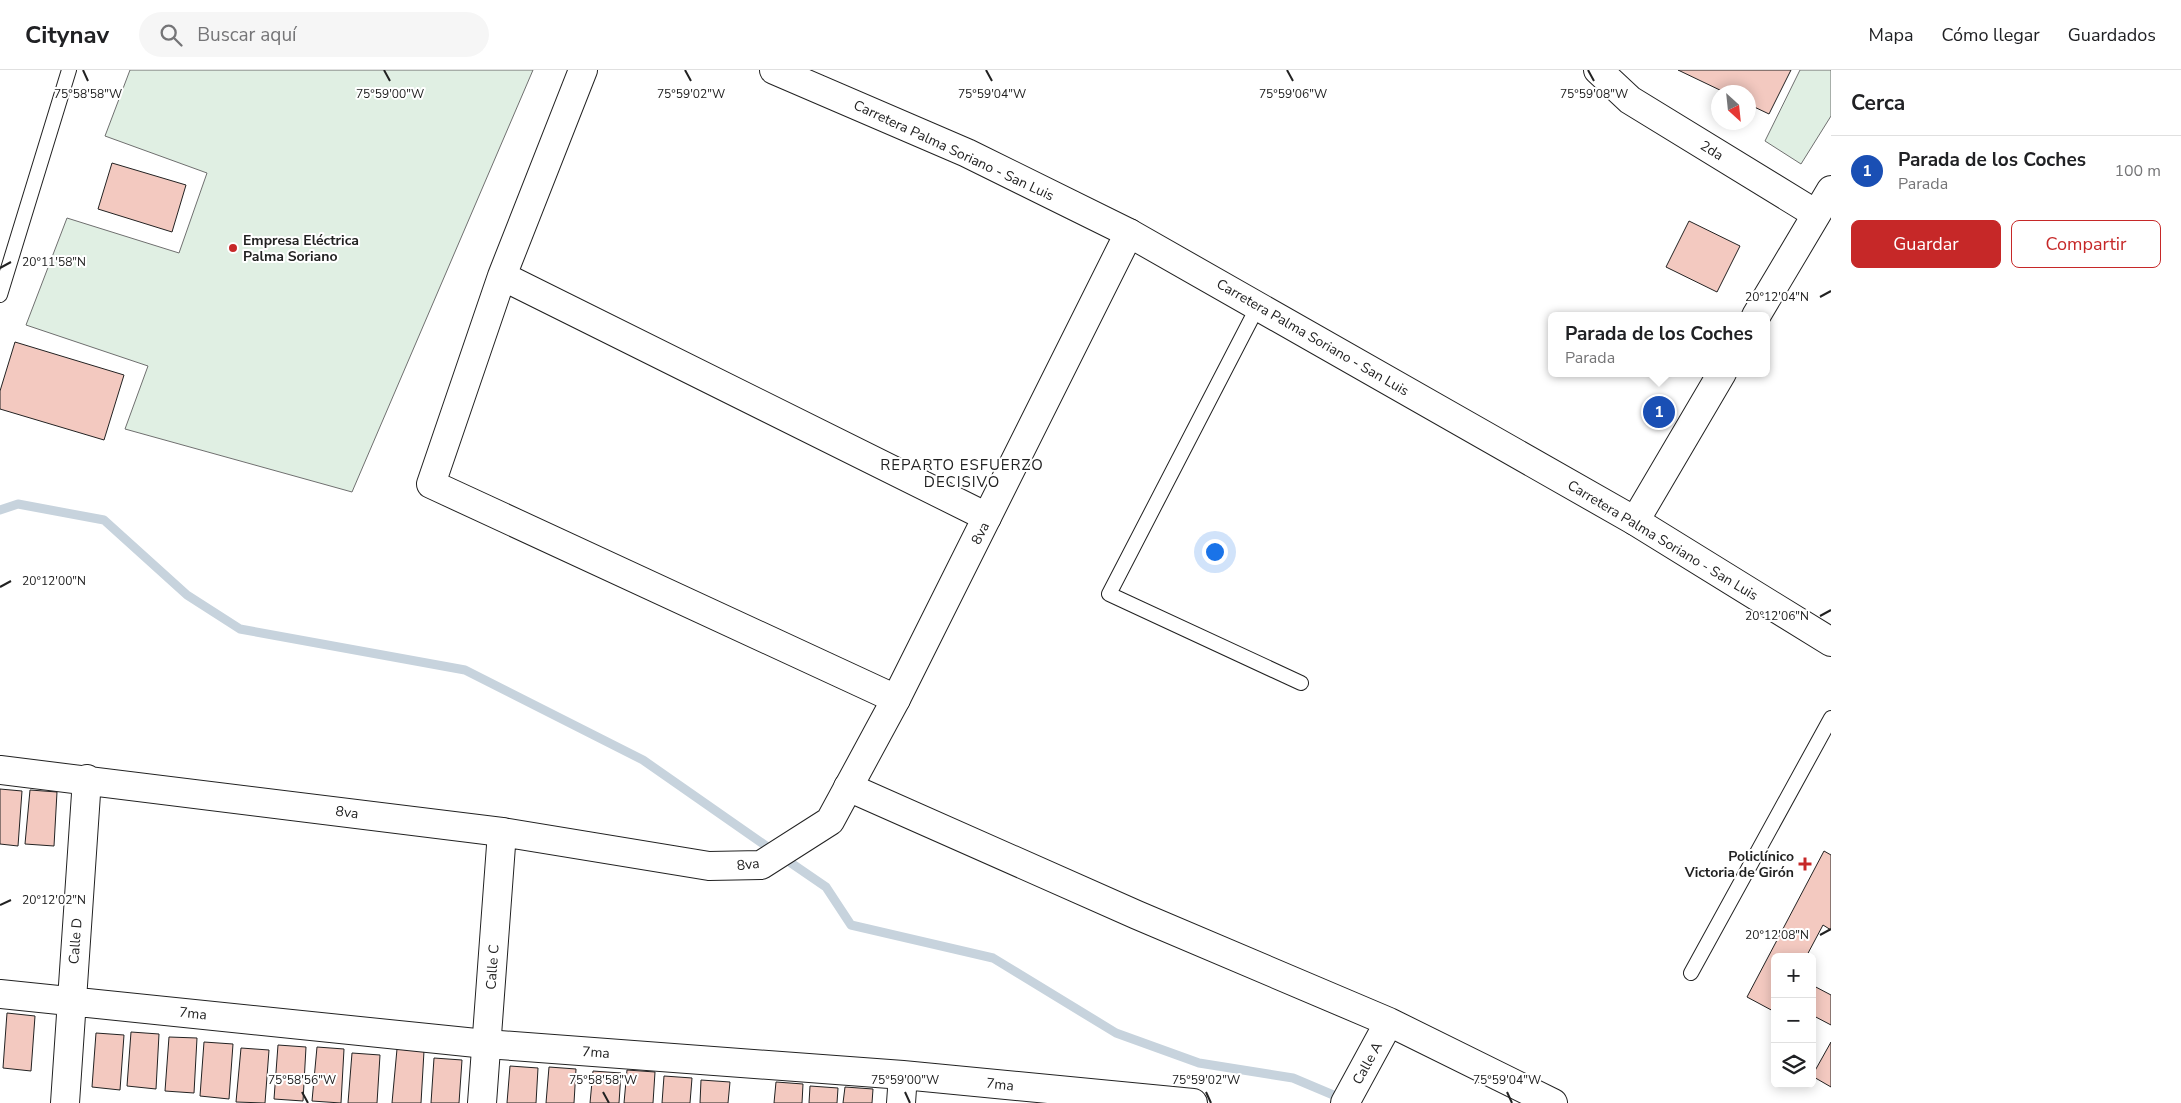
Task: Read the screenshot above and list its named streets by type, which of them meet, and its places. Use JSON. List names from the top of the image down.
{
  "streets": {
    "street": [
      "Carretera Palma Soriano - San Luis",
      "2da",
      "8va",
      "Calle D",
      "Calle C",
      "7ma",
      "Calle A"
    ]
  },
  "crossings": [
    ["Carretera Palma Soriano - San Luis", "8va"],
    ["8va", "Calle D"],
    ["8va", "Calle C"],
    ["Calle D", "7ma"],
    ["Calle C", "7ma"]
  ],
  "districts": ["REPARTO ESFUERZO DECISIVO"],
  "places": {
    "other": ["Empresa Eléctrica Palma Soriano"],
    "health": ["Policlínico Victoria de Girón"]
  },
  "north": "bottom right",
  "page": {
    "header": "Citynav",
    "search": "Buscar aquí",
    "nav": ["Mapa", "Cómo llegar", "Guardados"],
    "heading": "Cerca",
    "list": [
      {
        "mark": "1",
        "name": "Parada de los Coches",
        "note": "Parada",
        "value": "100 m"
      }
    ],
    "buttons": ["Guardar", "Compartir"],
    "popup": ["Parada de los Coches", "Parada"],
    "pins": "1",
    "map_buttons": ["+", "−"]
  },
  "coordinates": [
    "75°58'58\"W",
    "75°59'00\"W",
    "75°59'02\"W",
    "75°59'04\"W",
    "75°59'06\"W",
    "75°59'08\"W",
    "20°11'58\"N",
    "20°12'04\"N",
    "20°12'00\"N",
    "20°12'06\"N",
    "20°12'02\"N",
    "20°12'08\"N",
    "75°58'56\"W"
  ]
}
